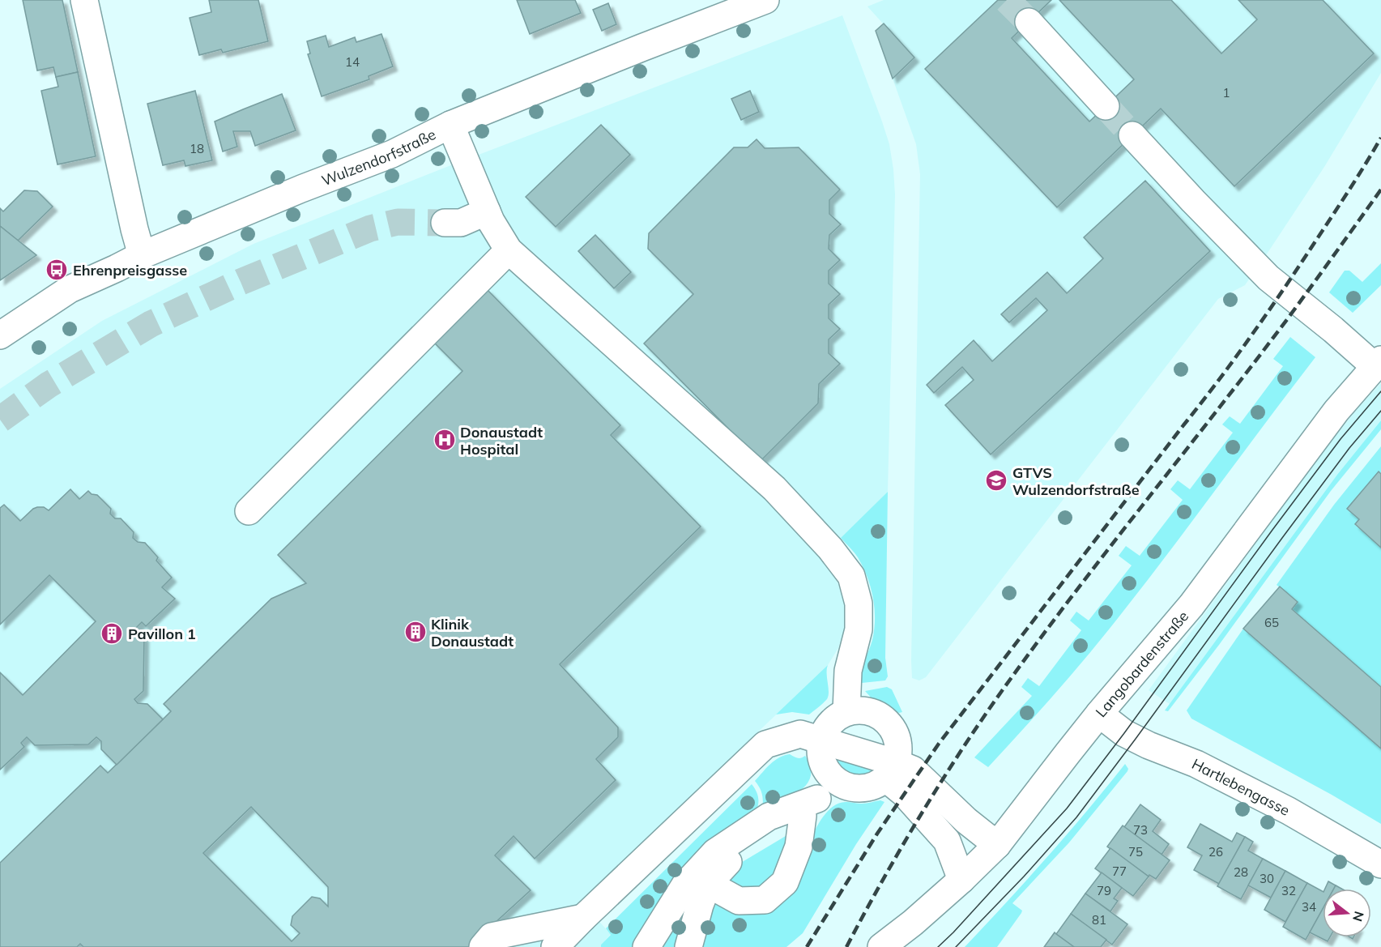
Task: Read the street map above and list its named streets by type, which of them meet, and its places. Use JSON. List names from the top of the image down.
{
  "streets": {
    "street": ["Wulzendorfstraße", "Langobardenstraße", "Hartlebengasse"]
  },
  "crossings": [
    ["Langobardenstraße", "Hartlebengasse"]
  ],
  "places": {
    "bus stop": ["Ehrenpreisgasse"],
    "hospital": ["Donaustadt Hospital"],
    "school or university": ["GTVS Wulzendorfstraße"],
    "building": ["Klinik Donaustadt", "Pavillon 1"]
  },
  "house_numbers": [
    "14",
    "1",
    "18",
    "65",
    "73",
    "75",
    "26",
    "77",
    "28",
    "30",
    "79",
    "32",
    "34",
    "81"
  ],
  "north": "right"
}
